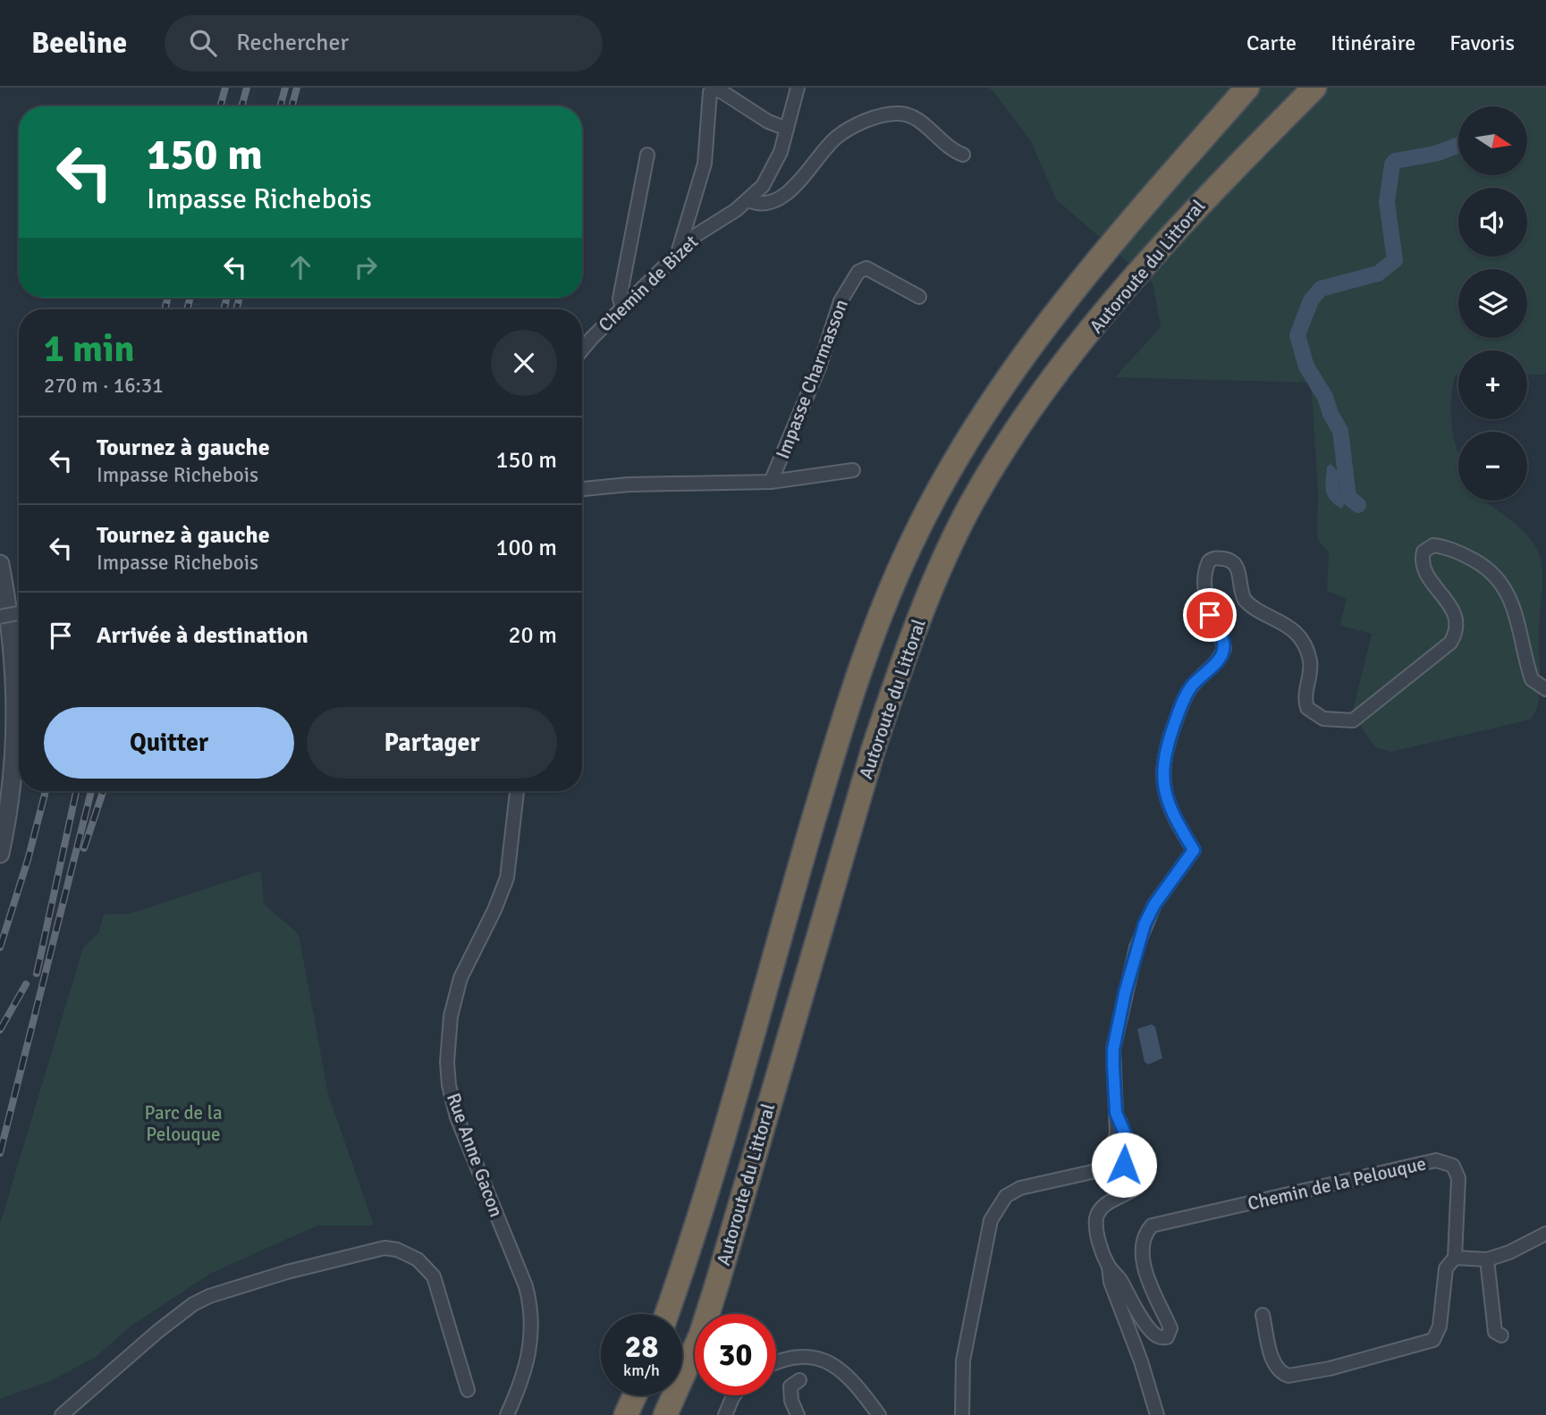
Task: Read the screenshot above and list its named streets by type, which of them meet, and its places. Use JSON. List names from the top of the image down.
{
  "streets": {
    "highway": ["Autoroute du Littoral"],
    "street": [
      "Chemin de Bizet",
      "Impasse Charmasson",
      "Rue Anne Gacon",
      "Chemin de la Pelouque"
    ]
  },
  "parks": ["Parc de la Pelouque"],
  "north": "right",
  "page": {
    "header": "Beeline",
    "search": "Rechercher",
    "nav": ["Carte", "Itinéraire", "Favoris"],
    "map_buttons": ["+", "−"],
    "turn": ["150 m", "Impasse Richebois"],
    "heading": ["1 min", "270 m · 16:31"],
    "list": [
      {
        "name": "Tournez à gauche",
        "note": "Impasse Richebois",
        "value": "150 m"
      },
      {
        "name": "Tournez à gauche",
        "note": "Impasse Richebois",
        "value": "100 m"
      },
      {
        "name": "Arrivée à destination",
        "value": "20 m"
      }
    ],
    "buttons": ["Quitter", "Partager"],
    "speed": "28 km/h",
    "limit": "30"
  }
}
